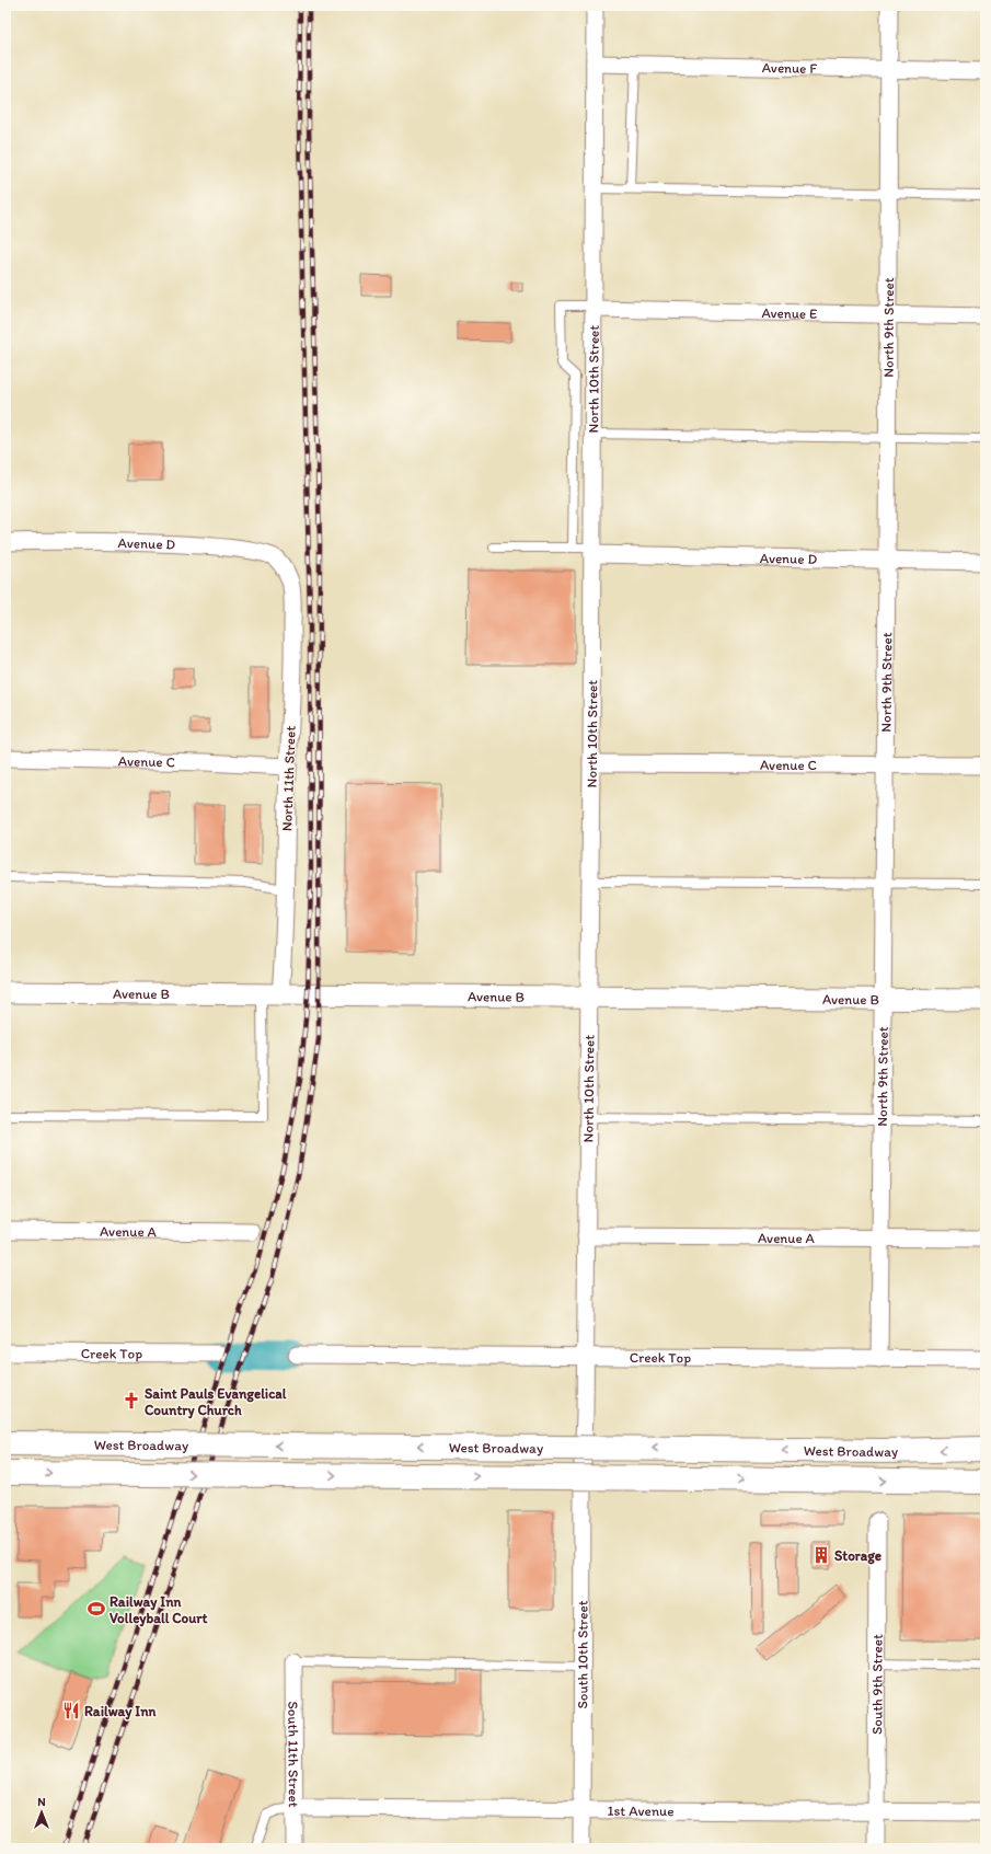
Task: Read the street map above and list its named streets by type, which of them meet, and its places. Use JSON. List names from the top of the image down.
{
  "streets": {
    "main road": ["West Broadway"],
    "street": [
      "Avenue F",
      "Avenue E",
      "North 9th Street",
      "North 10th Street",
      "Avenue D",
      "Avenue C",
      "North 11th Street",
      "Avenue B",
      "Avenue A",
      "Creek Top",
      "South 10th Street",
      "South 9th Street",
      "South 11th Street",
      "1st Avenue"
    ]
  },
  "crossings": [
    ["Avenue F", "North 9th Street"],
    ["Avenue F", "North 10th Street"],
    ["Avenue E", "North 9th Street"],
    ["Avenue E", "North 10th Street"],
    ["North 9th Street", "Avenue D"],
    ["North 9th Street", "Avenue C"],
    ["North 9th Street", "Avenue B"],
    ["North 9th Street", "Avenue A"],
    ["North 9th Street", "Creek Top"],
    ["North 10th Street", "Avenue D"],
    ["North 10th Street", "Avenue C"],
    ["North 10th Street", "Avenue B"],
    ["North 10th Street", "Avenue A"],
    ["North 10th Street", "Creek Top"],
    ["North 10th Street", "South 10th Street"],
    ["Avenue D", "North 11th Street"],
    ["Avenue C", "North 11th Street"],
    ["North 11th Street", "Avenue B"],
    ["South 10th Street", "1st Avenue"],
    ["South 9th Street", "1st Avenue"],
    ["South 11th Street", "1st Avenue"]
  ],
  "places": {
    "church": ["Saint Pauls Evangelical Country Church"],
    "building": ["Storage"],
    "sports": ["Railway Inn Volleyball Court"],
    "restaurant": ["Railway Inn"]
  },
  "north": "top"
}
